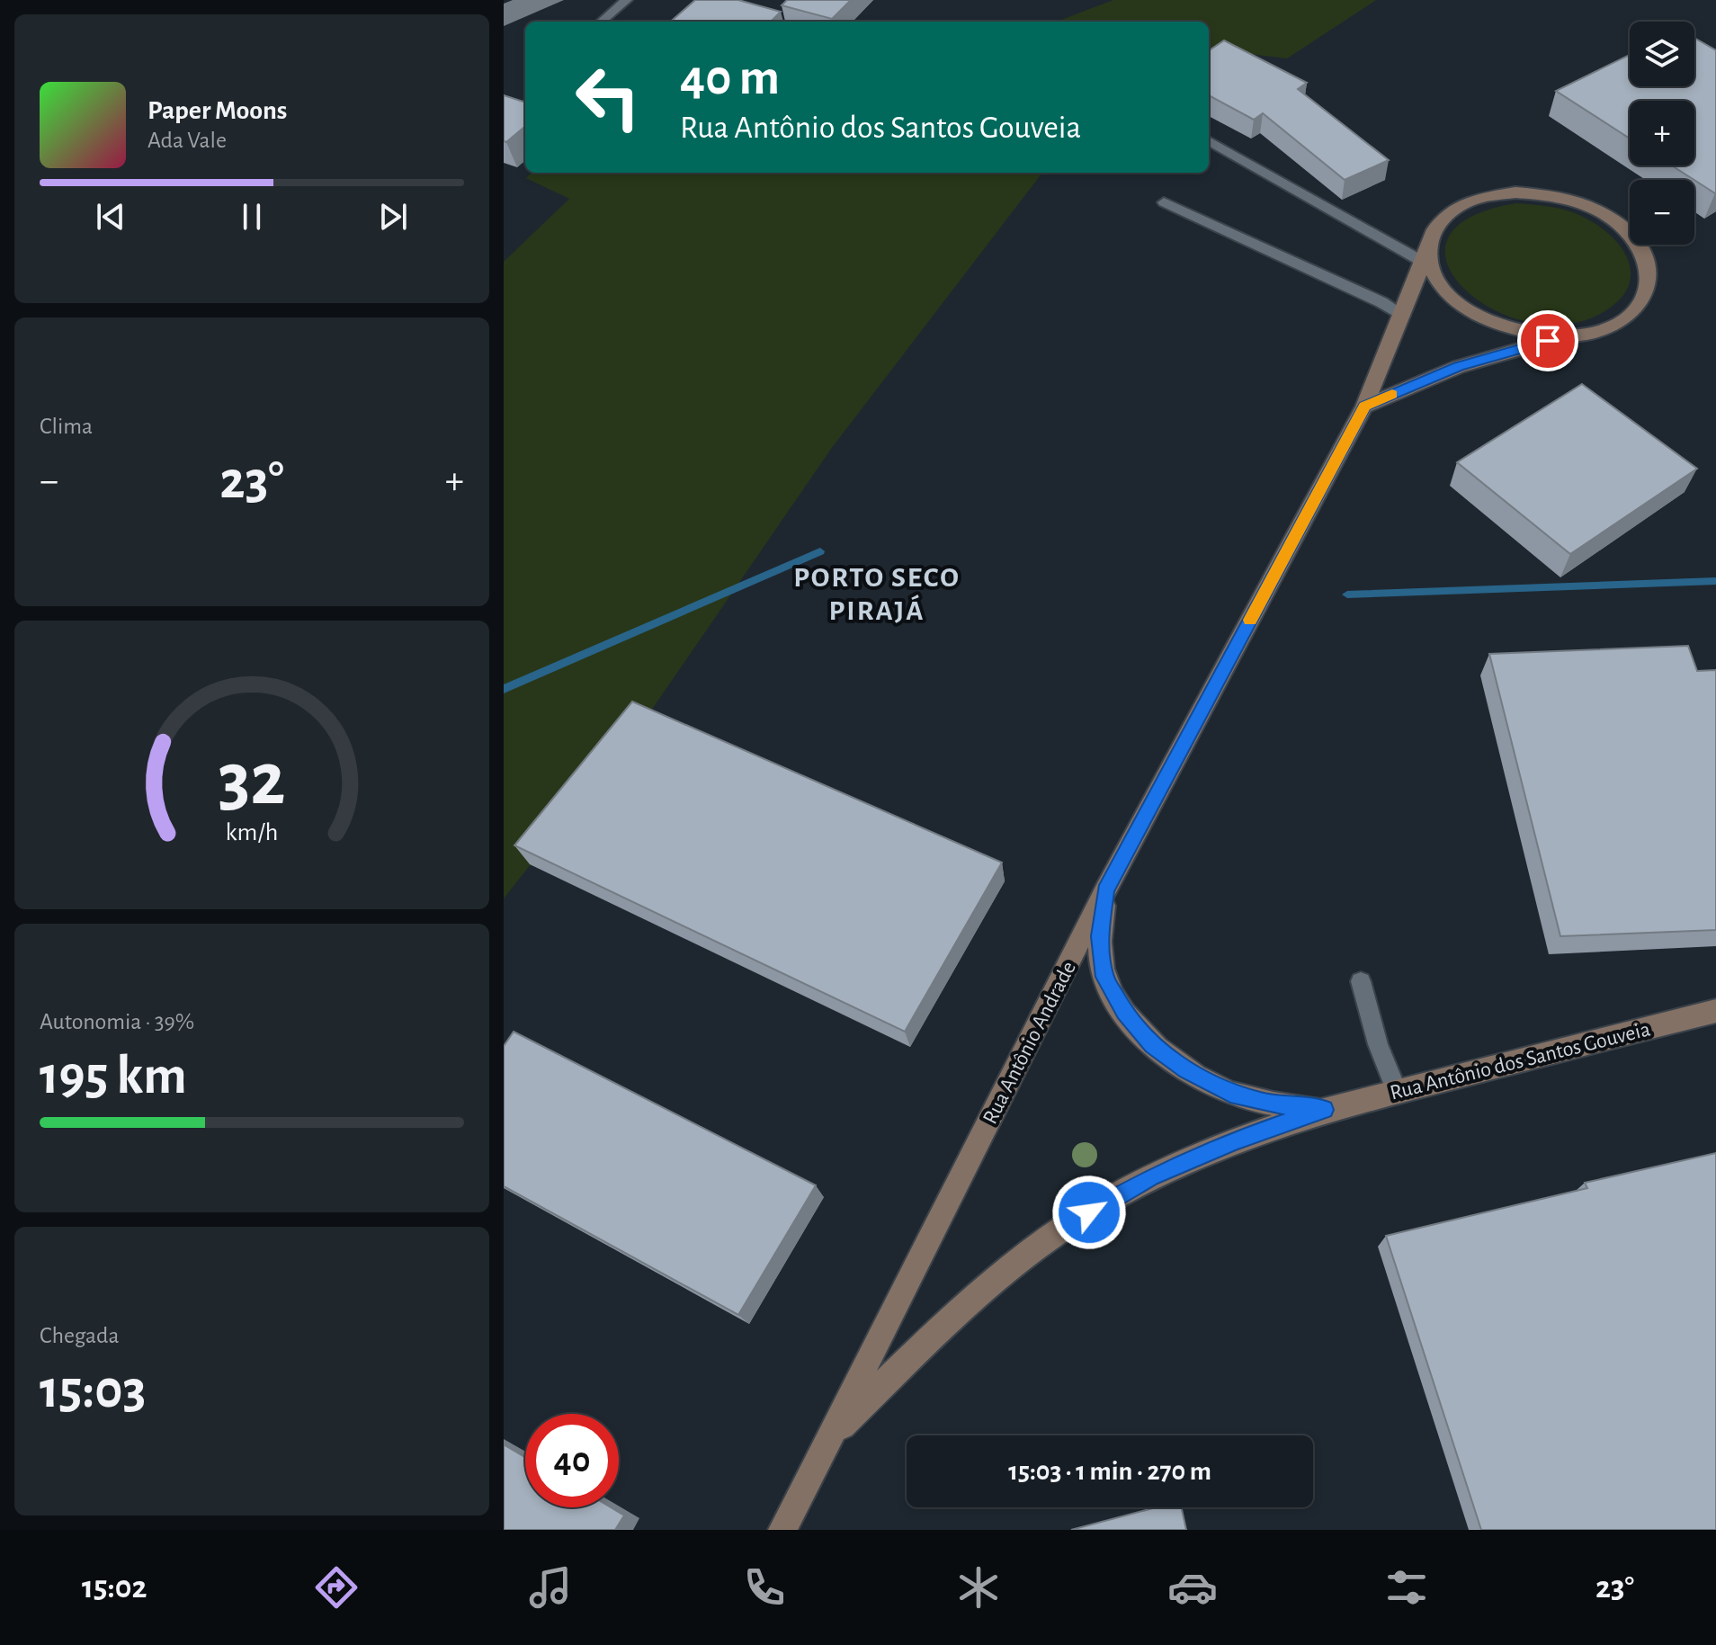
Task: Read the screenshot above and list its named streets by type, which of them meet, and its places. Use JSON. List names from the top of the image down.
{
  "streets": {
    "street": ["Rua Antônio Andrade", "Rua Antônio dos Santos Gouveia"]
  },
  "crossings": [
    ["Rua Antônio Andrade", "Rua Antônio dos Santos Gouveia"]
  ],
  "districts": ["PORTO SECO PIRAJÁ"],
  "page": {
    "map_buttons": ["+", "−"],
    "turn": ["40 m", "Rua Antônio dos Santos Gouveia"],
    "song": ["Paper Moons", "Ada Vale"],
    "tile": [
      "Clima",
      ["Autonomia · 39%", "195 km"],
      ["Chegada", "15:03"]
    ],
    "heat": ["−", "23°", "+"],
    "limit": "40",
    "trip": "15:03 · 1 min · 270 m",
    "tabs": ["15:02", "23°"],
    "gauge": ["32", "km/h"]
  }
}
